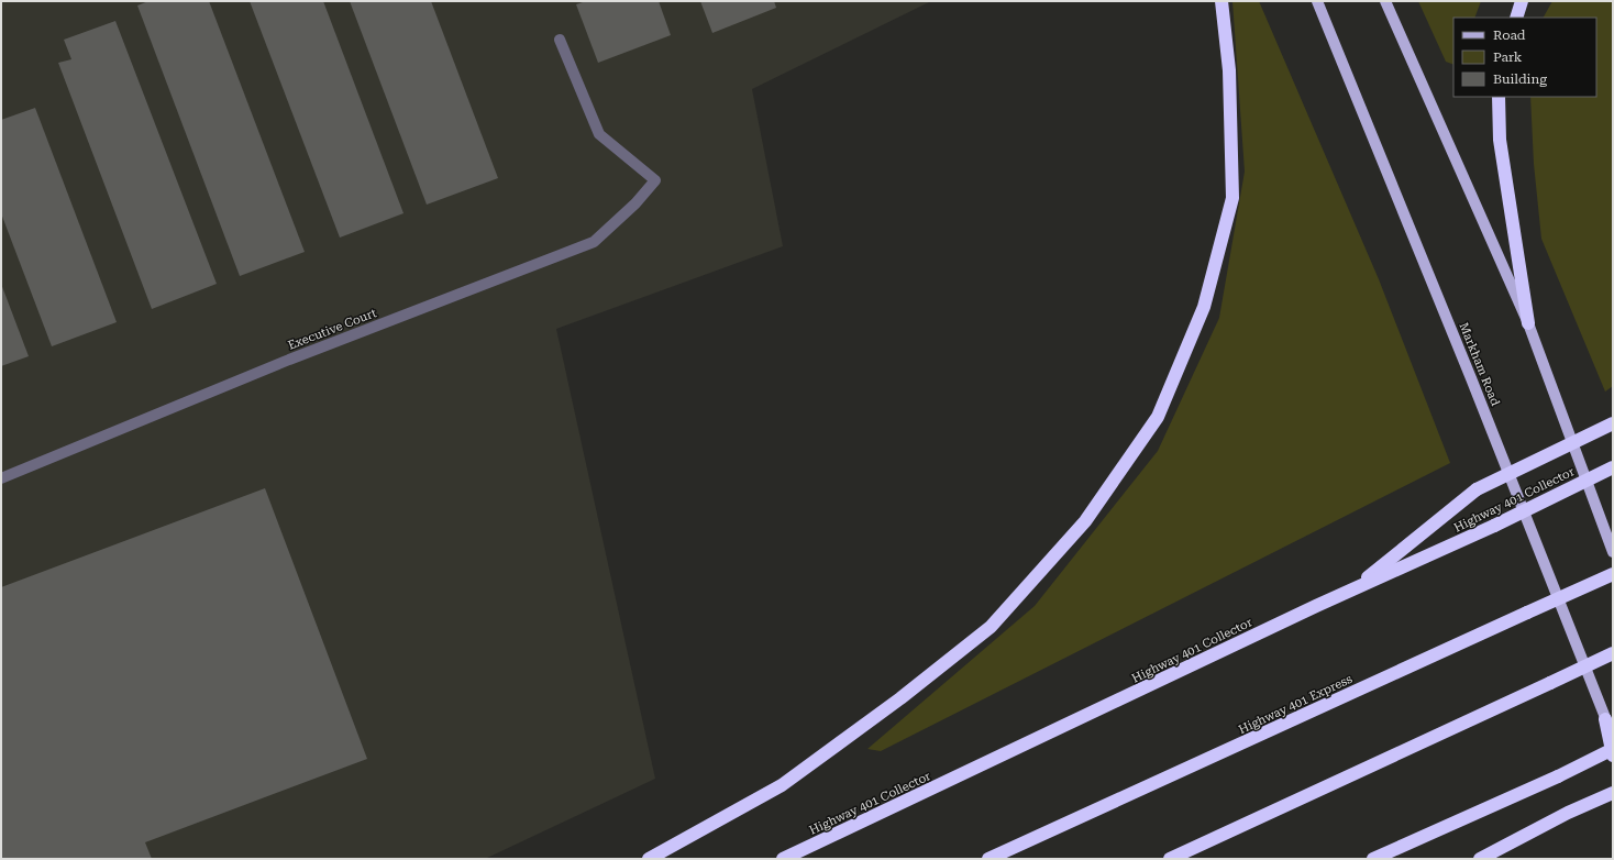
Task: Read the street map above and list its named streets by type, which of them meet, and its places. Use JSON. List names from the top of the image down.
{
  "streets": {
    "highway": ["Highway 401 Collector", "Highway 401 Express"],
    "main road": ["Markham Road"],
    "street": ["Executive Court"]
  },
  "legend": ["Road", "Park", "Building"]
}
